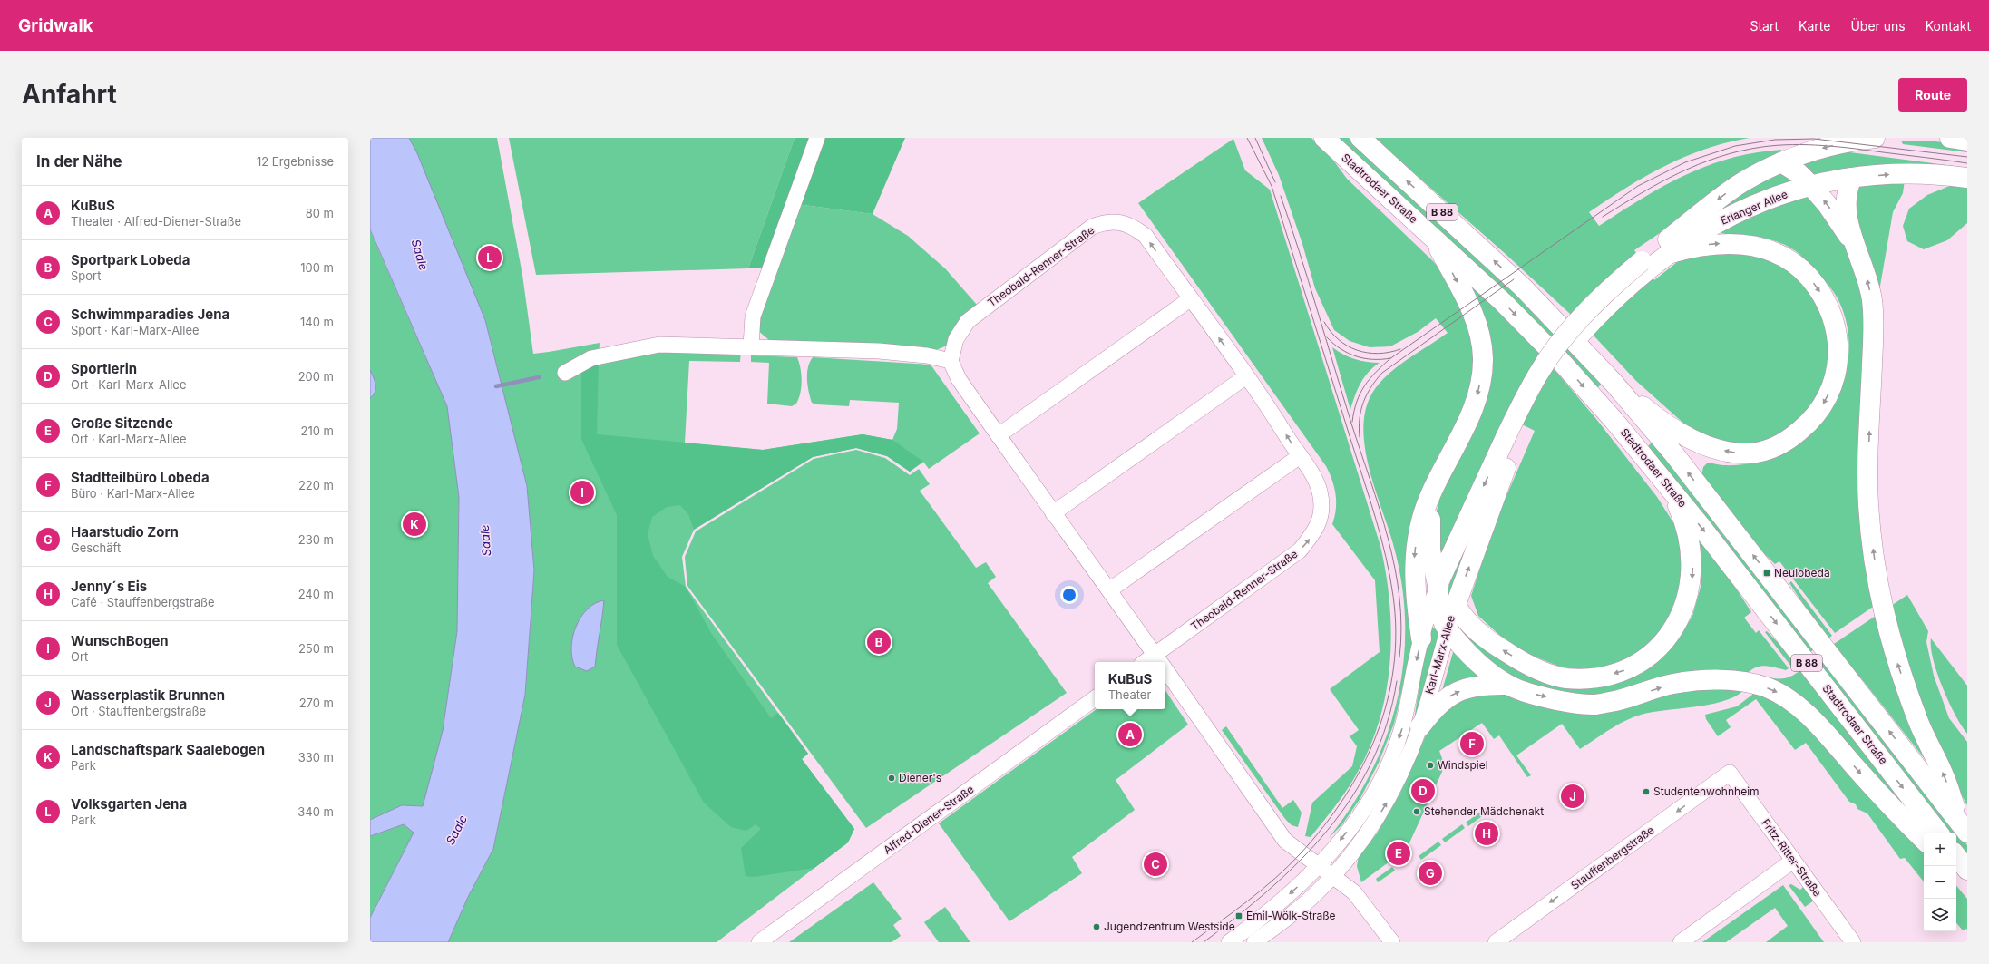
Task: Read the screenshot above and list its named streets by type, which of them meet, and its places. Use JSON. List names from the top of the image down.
{
  "streets": {
    "main road": [
      "Stadtrodaer Straße",
      "Erlanger Allee",
      "B 88",
      "Karl-Marx-Allee"
    ],
    "street": [
      "Theobald-Renner-Straße",
      "Alfred-Diener-Straße",
      "Stauffenbergstraße",
      "Fritz-Ritter-Straße"
    ]
  },
  "crossings": [
    ["Erlanger Allee", "Karl-Marx-Allee"],
    ["Stauffenbergstraße", "Fritz-Ritter-Straße"]
  ],
  "water": ["Saale"],
  "places": {
    "transit": ["Neulobeda", "Emil-Wölk-Straße"],
    "other": [
      "Windspiel",
      "Diener's",
      "Studentenwohnheim",
      "Stehender Mädchenakt",
      "Jugendzentrum Westside"
    ]
  },
  "page": {
    "header": "Gridwalk",
    "nav": [
      "Start",
      "Karte",
      "Über uns",
      "Kontakt"
    ],
    "buttons": "Route",
    "title": "Anfahrt",
    "heading": ["In der Nähe", "12 Ergebnisse"],
    "list": [
      {
        "mark": "A",
        "name": "KuBuS",
        "note": "Theater · Alfred-Diener-Straße",
        "value": "80 m"
      },
      {
        "mark": "B",
        "name": "Sportpark Lobeda",
        "note": "Sport",
        "value": "100 m"
      },
      {
        "mark": "C",
        "name": "Schwimmparadies Jena",
        "note": "Sport · Karl-Marx-Allee",
        "value": "140 m"
      },
      {
        "mark": "D",
        "name": "Sportlerin",
        "note": "Ort · Karl-Marx-Allee",
        "value": "200 m"
      },
      {
        "mark": "E",
        "name": "Große Sitzende",
        "note": "Ort · Karl-Marx-Allee",
        "value": "210 m"
      },
      {
        "mark": "F",
        "name": "Stadtteilbüro Lobeda",
        "note": "Büro · Karl-Marx-Allee",
        "value": "220 m"
      },
      {
        "mark": "G",
        "name": "Haarstudio Zorn",
        "note": "Geschäft",
        "value": "230 m"
      },
      {
        "mark": "H",
        "name": "Jenny´s Eis",
        "note": "Café · Stauffenbergstraße",
        "value": "240 m"
      },
      {
        "mark": "I",
        "name": "WunschBogen",
        "note": "Ort",
        "value": "250 m"
      },
      {
        "mark": "J",
        "name": "Wasserplastik Brunnen",
        "note": "Ort · Stauffenbergstraße",
        "value": "270 m"
      },
      {
        "mark": "K",
        "name": "Landschaftspark Saalebogen",
        "note": "Park",
        "value": "330 m"
      },
      {
        "mark": "L",
        "name": "Volksgarten Jena",
        "note": "Park",
        "value": "340 m"
      }
    ],
    "pins": [
      "L",
      "I",
      "K",
      "B",
      "A",
      "F",
      "D",
      "J",
      "H",
      "E",
      "C",
      "G"
    ],
    "popup": ["KuBuS", "Theater"],
    "map_buttons": ["+", "−"]
  }
}
